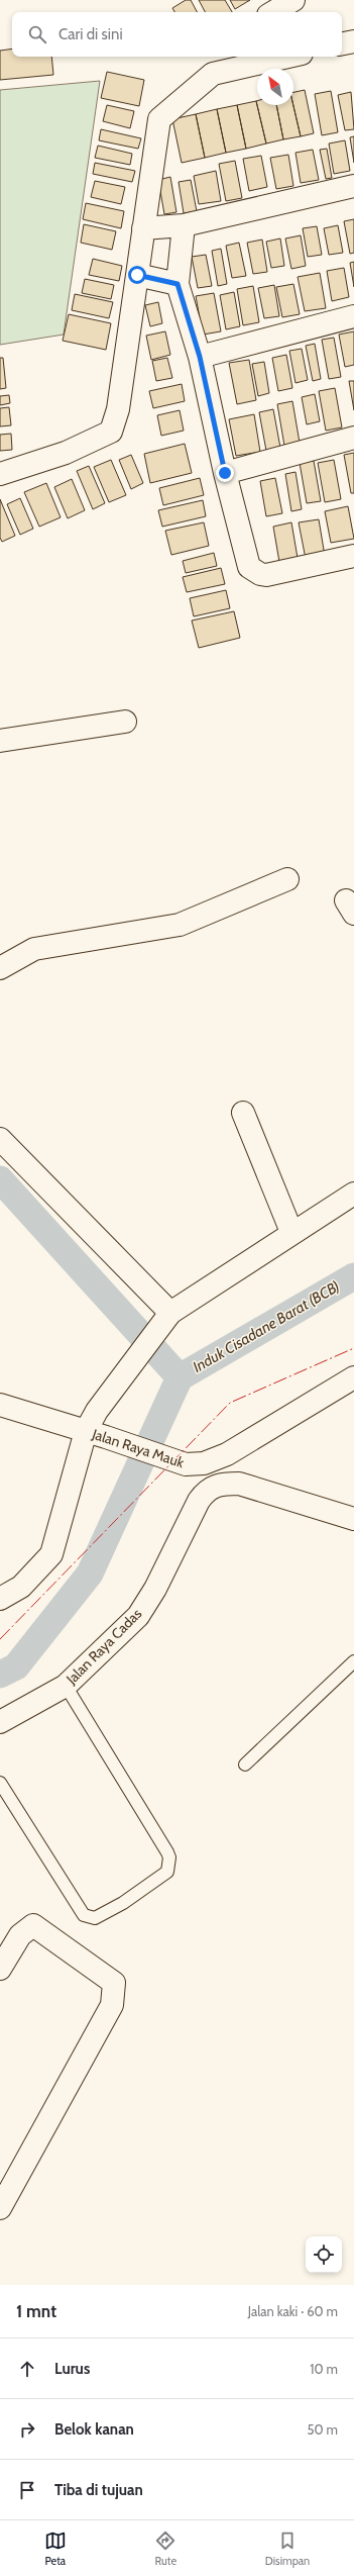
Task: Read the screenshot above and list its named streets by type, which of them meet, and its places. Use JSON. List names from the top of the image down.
{
  "streets": {
    "street": ["Jalan Raya Mauk", "Jalan Raya Cadas"]
  },
  "water": ["Induk Cisadane Barat (BCB)"],
  "north": "top left",
  "page": {
    "search": "Cari di sini",
    "heading": ["1 mnt", "Jalan kaki · 60 m"],
    "list": [
      ["Lurus", "10 m"],
      ["Belok kanan", "50 m"],
      "Tiba di tujuan"
    ],
    "nav": ["Peta", "Rute", "Disimpan"]
  }
}
